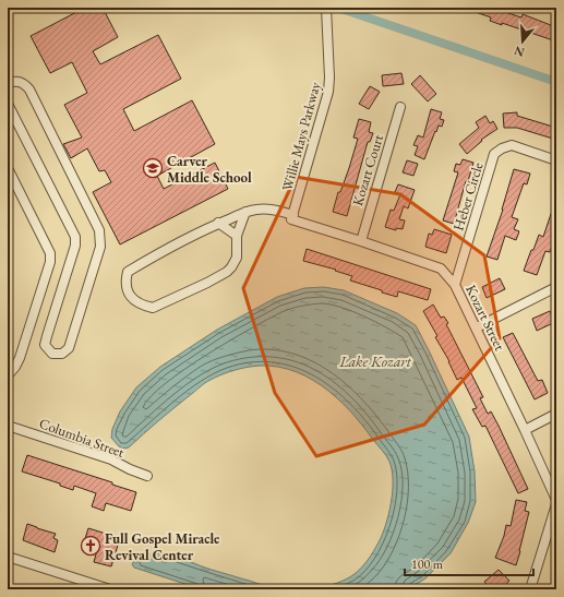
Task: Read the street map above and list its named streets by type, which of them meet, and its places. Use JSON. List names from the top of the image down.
{
  "streets": {
    "street": [
      "Willie Mays Parkway",
      "Kozart Court",
      "Heber Circle",
      "Kozart Street",
      "Columbia Street"
    ]
  },
  "crossings": [
    ["Willie Mays Parkway", "Kozart Street"],
    ["Kozart Court", "Kozart Street"],
    ["Heber Circle", "Kozart Street"]
  ],
  "water": ["Lake Kozart"],
  "places": {
    "school or university": ["Carver Middle School"],
    "church": ["Full Gospel Miracle Revival Center"]
  },
  "scale_bar": "100 m",
  "north": "bottom"
}
